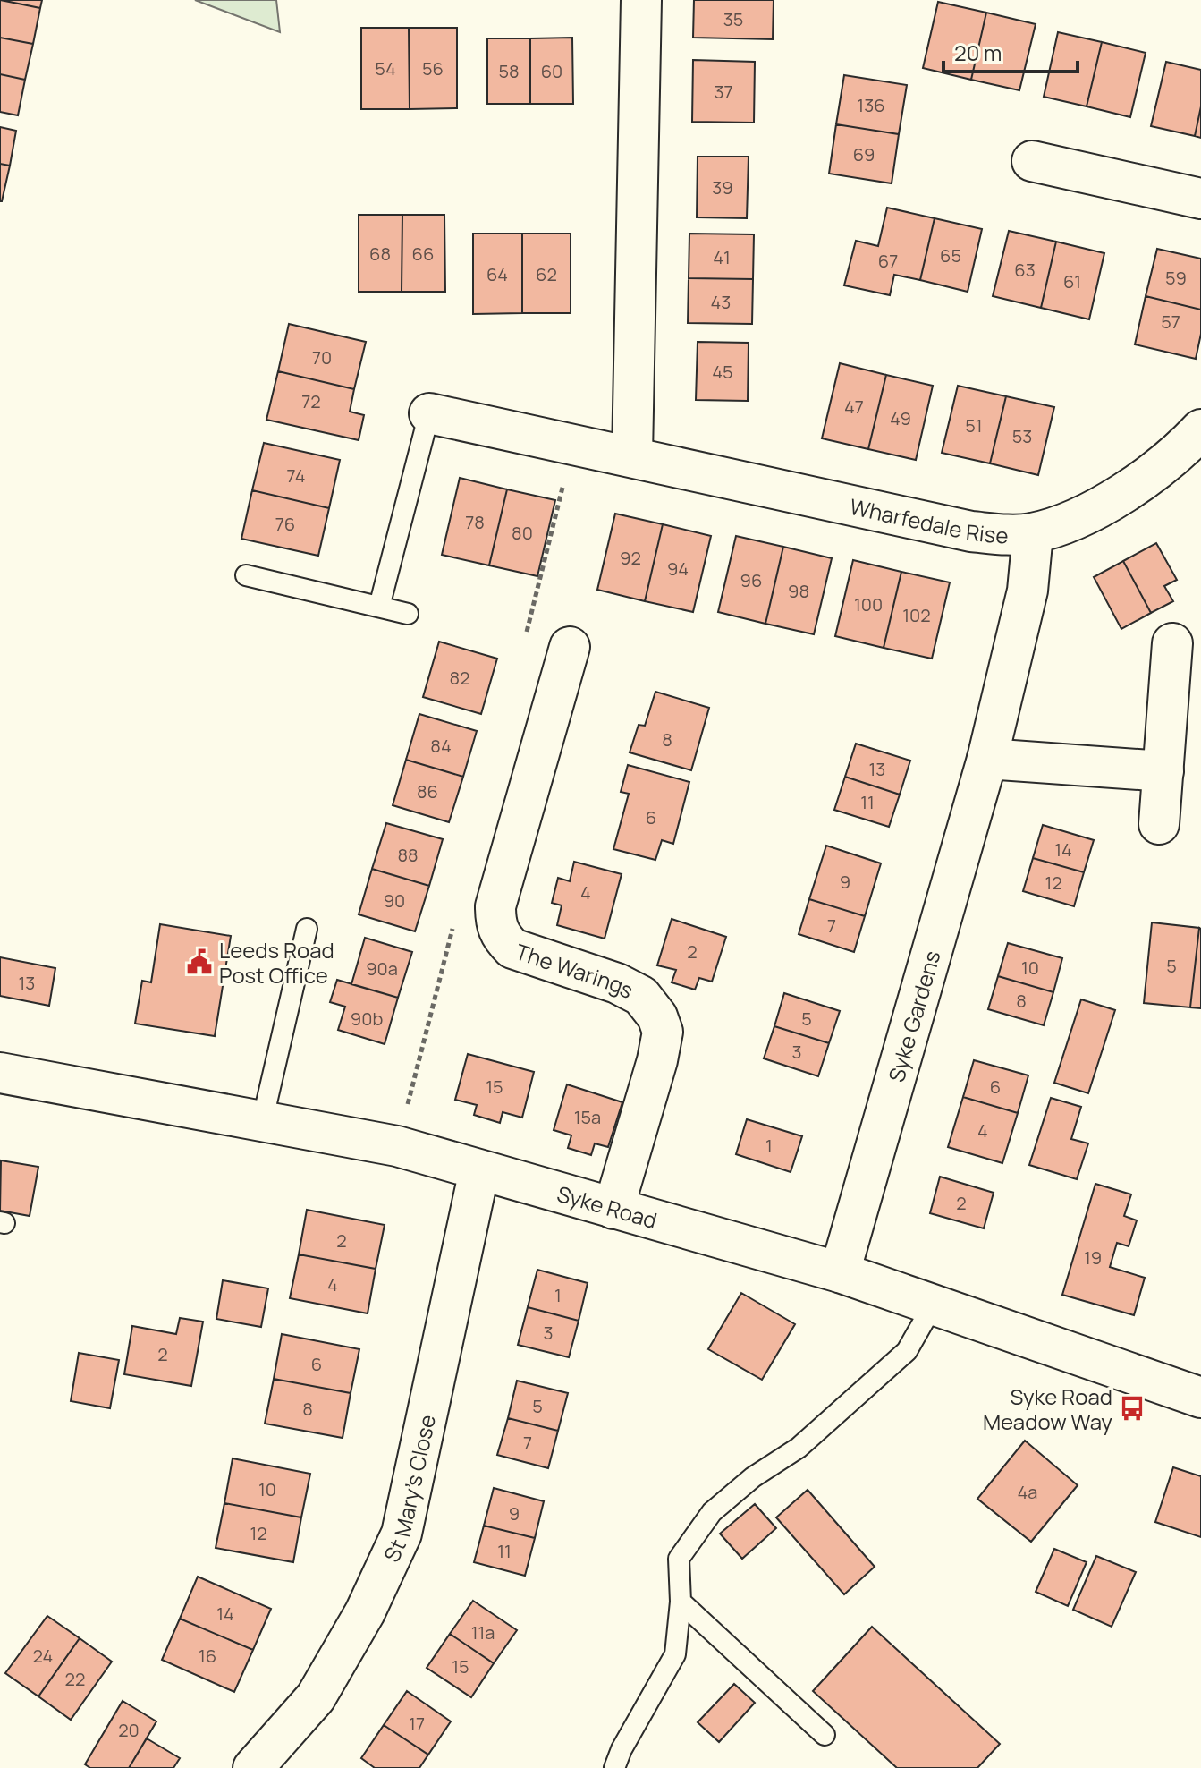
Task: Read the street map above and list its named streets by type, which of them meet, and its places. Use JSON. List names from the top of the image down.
{
  "streets": {
    "street": [
      "Wharfedale Rise",
      "The Warings",
      "Syke Gardens",
      "Syke Road",
      "St Mary's Close"
    ]
  },
  "crossings": [
    ["Wharfedale Rise", "Syke Gardens"],
    ["The Warings", "Syke Road"],
    ["Syke Gardens", "Syke Road"],
    ["Syke Road", "St Mary's Close"]
  ],
  "places": {
    "public building": ["Leeds Road Post Office"],
    "bus stop": ["Syke Road Meadow Way"]
  },
  "house_numbers": [
    "35",
    "54",
    "56",
    "58",
    "60",
    "37",
    "136",
    "69",
    "39",
    "68",
    "66",
    "65",
    "41",
    "67",
    "63",
    "64",
    "62",
    "59",
    "61",
    "43",
    "57",
    "70",
    "45",
    "72",
    "47",
    "49",
    "51",
    "53",
    "74",
    "78",
    "76",
    "80",
    "92",
    "94",
    "96",
    "98",
    "100",
    "102",
    "82",
    "8",
    "84",
    "13",
    "86",
    "11",
    "6",
    "14",
    "88",
    "9",
    "12",
    "4",
    "90",
    "7",
    "2",
    "5",
    "10",
    "90a",
    "13",
    "8",
    "90b",
    "5",
    "3",
    "15",
    "6",
    "15a",
    "4",
    "1",
    "2",
    "2",
    "19",
    "4",
    "1",
    "3",
    "2",
    "6",
    "5",
    "8",
    "7",
    "10",
    "4a",
    "9",
    "12",
    "11",
    "14",
    "11a",
    "24",
    "16",
    "15",
    "22",
    "17",
    "20"
  ],
  "scale_bar": "20 m"
}
